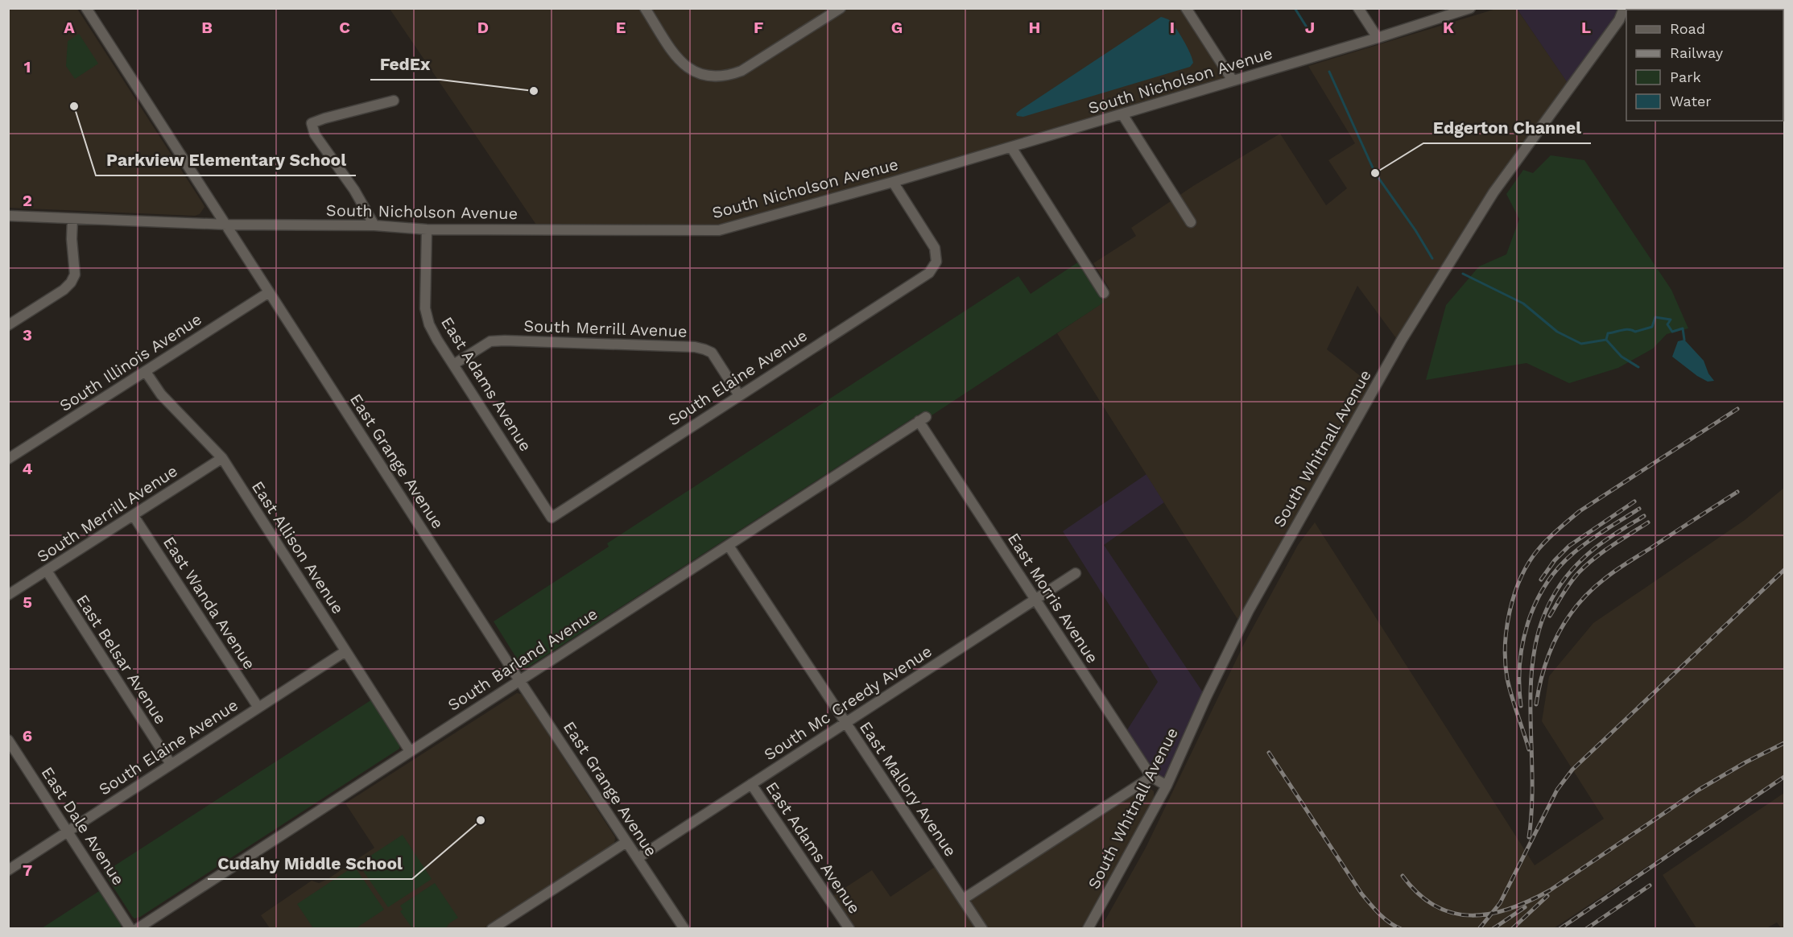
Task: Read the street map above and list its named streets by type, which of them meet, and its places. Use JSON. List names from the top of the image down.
{
  "streets": {
    "street": [
      "South Nicholson Avenue",
      "South Merrill Avenue",
      "South Illinois Avenue",
      "South Elaine Avenue",
      "East Adams Avenue",
      "South Whitnall Avenue",
      "East Grange Avenue",
      "East Allison Avenue",
      "East Morris Avenue",
      "East Wanda Avenue",
      "East Belsar Avenue",
      "South Barland Avenue",
      "South Mc Creedy Avenue",
      "East Mallory Avenue",
      "East Dale Avenue"
    ]
  },
  "crossings": [
    ["South Nicholson Avenue", "South Elaine Avenue"],
    ["South Nicholson Avenue", "East Adams Avenue"],
    ["South Nicholson Avenue", "East Grange Avenue"],
    ["South Merrill Avenue", "South Elaine Avenue"],
    ["South Merrill Avenue", "East Adams Avenue"],
    ["South Merrill Avenue", "East Allison Avenue"],
    ["South Merrill Avenue", "East Wanda Avenue"],
    ["South Merrill Avenue", "East Belsar Avenue"],
    ["South Illinois Avenue", "East Grange Avenue"],
    ["South Illinois Avenue", "East Allison Avenue"],
    ["South Elaine Avenue", "East Adams Avenue"],
    ["South Elaine Avenue", "East Allison Avenue"],
    ["South Elaine Avenue", "East Wanda Avenue"],
    ["South Elaine Avenue", "East Belsar Avenue"],
    ["South Elaine Avenue", "East Dale Avenue"],
    ["East Adams Avenue", "South Mc Creedy Avenue"],
    ["South Whitnall Avenue", "East Morris Avenue"],
    ["East Grange Avenue", "South Barland Avenue"],
    ["East Grange Avenue", "South Mc Creedy Avenue"],
    ["East Allison Avenue", "South Barland Avenue"],
    ["East Morris Avenue", "South Barland Avenue"],
    ["East Morris Avenue", "South Mc Creedy Avenue"],
    ["South Barland Avenue", "East Mallory Avenue"],
    ["South Mc Creedy Avenue", "East Mallory Avenue"]
  ],
  "places": [
    "FedEx",
    "Parkview Elementary School",
    "Edgerton Channel",
    "Cudahy Middle School"
  ],
  "legend": [
    "Road",
    "Railway",
    "Park",
    "Water"
  ],
  "grid": {
    "columns": [
      "A",
      "B",
      "C",
      "D",
      "E",
      "F",
      "G",
      "H",
      "I",
      "J",
      "K",
      "L"
    ],
    "rows": [
      "1",
      "2",
      "3",
      "4",
      "5",
      "6",
      "7"
    ]
  }
}
